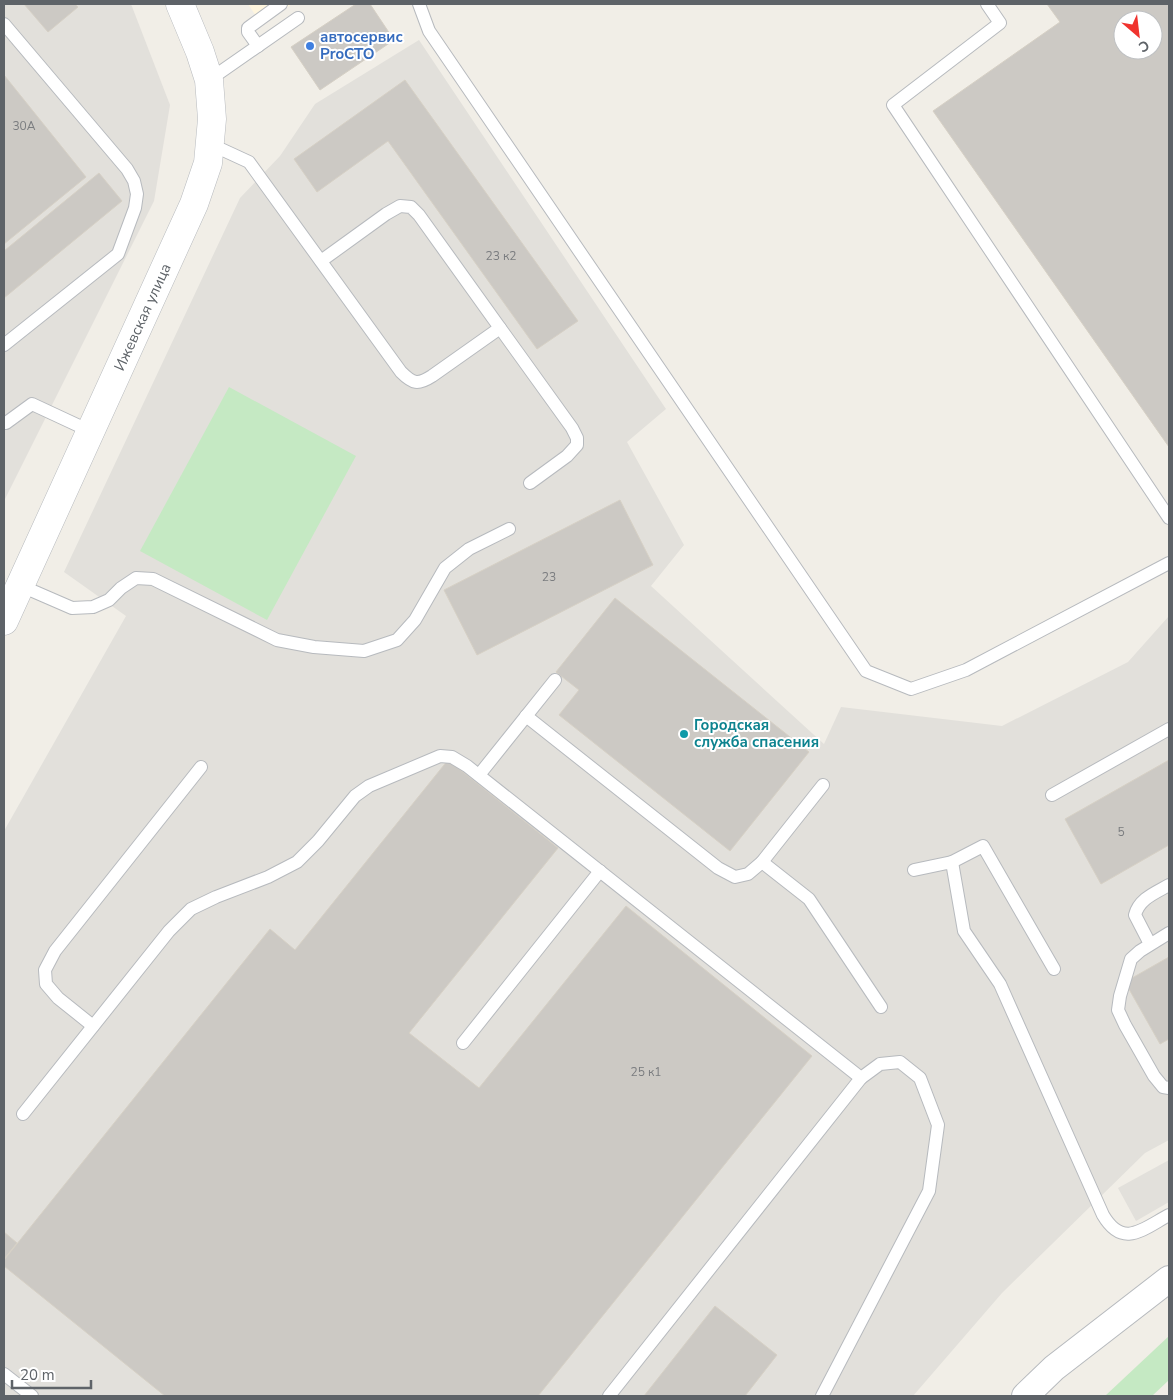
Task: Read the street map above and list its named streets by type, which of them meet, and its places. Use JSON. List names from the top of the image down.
{
  "streets": {
    "street": ["Ижевская улица"]
  },
  "places": ["автосервис ProСТО", "Городская служба спасения"],
  "house_numbers": [
    "30А",
    "23 к2",
    "23",
    "5",
    "25 к1"
  ],
  "scale_bar": "20 m",
  "north": "bottom right"
}
